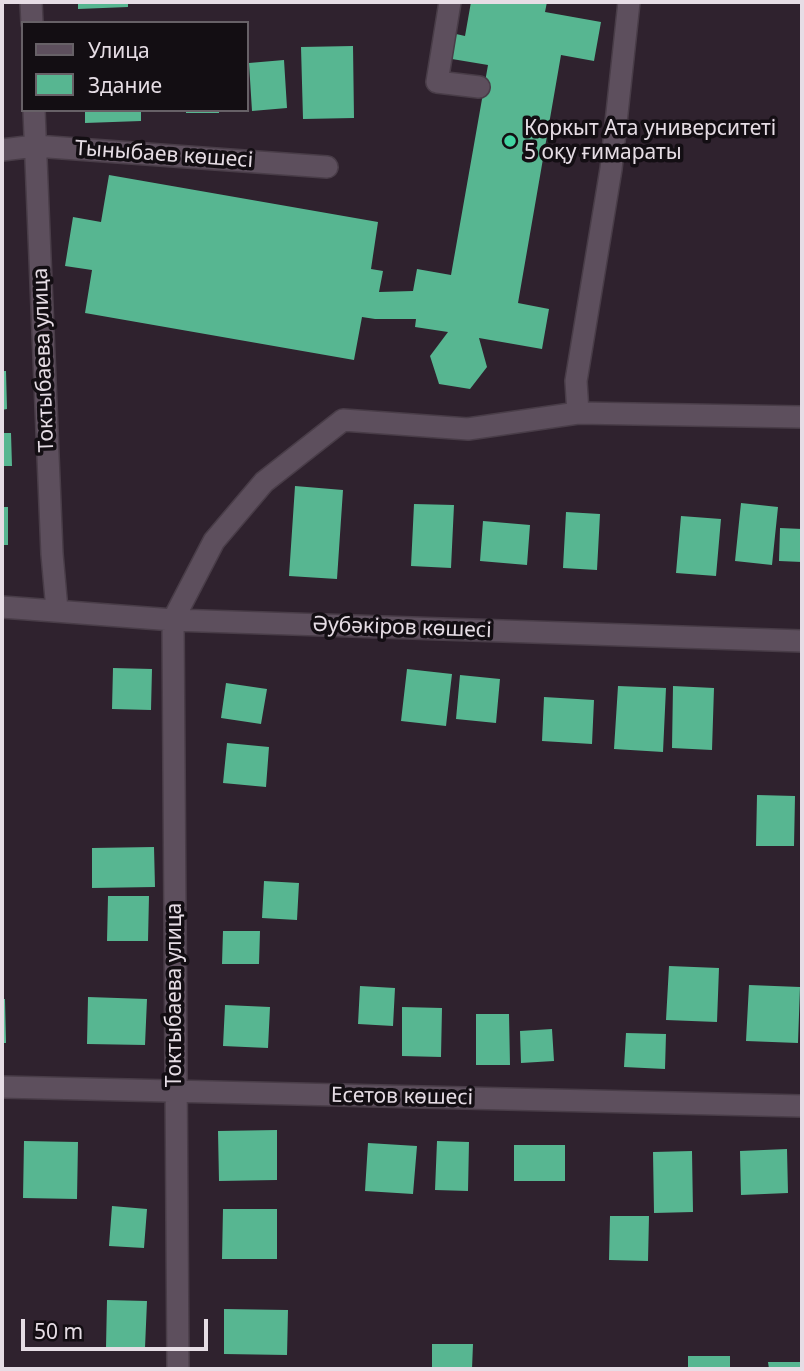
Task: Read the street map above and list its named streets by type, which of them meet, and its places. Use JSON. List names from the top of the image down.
{
  "streets": {
    "street": [
      "Тыныбаев көшесі",
      "Токтыбаева улица",
      "Әубәкіров көшесі",
      "Есетов көшесі"
    ]
  },
  "crossings": [
    ["Тыныбаев көшесі", "Токтыбаева улица"],
    ["Токтыбаева улица", "Әубәкіров көшесі"],
    ["Токтыбаева улица", "Есетов көшесі"]
  ],
  "places": ["Коркыт Ата университеті 5 оқу ғимараты"],
  "legend": ["Улица", "Здание"],
  "scale_bar": "50 m"
}
